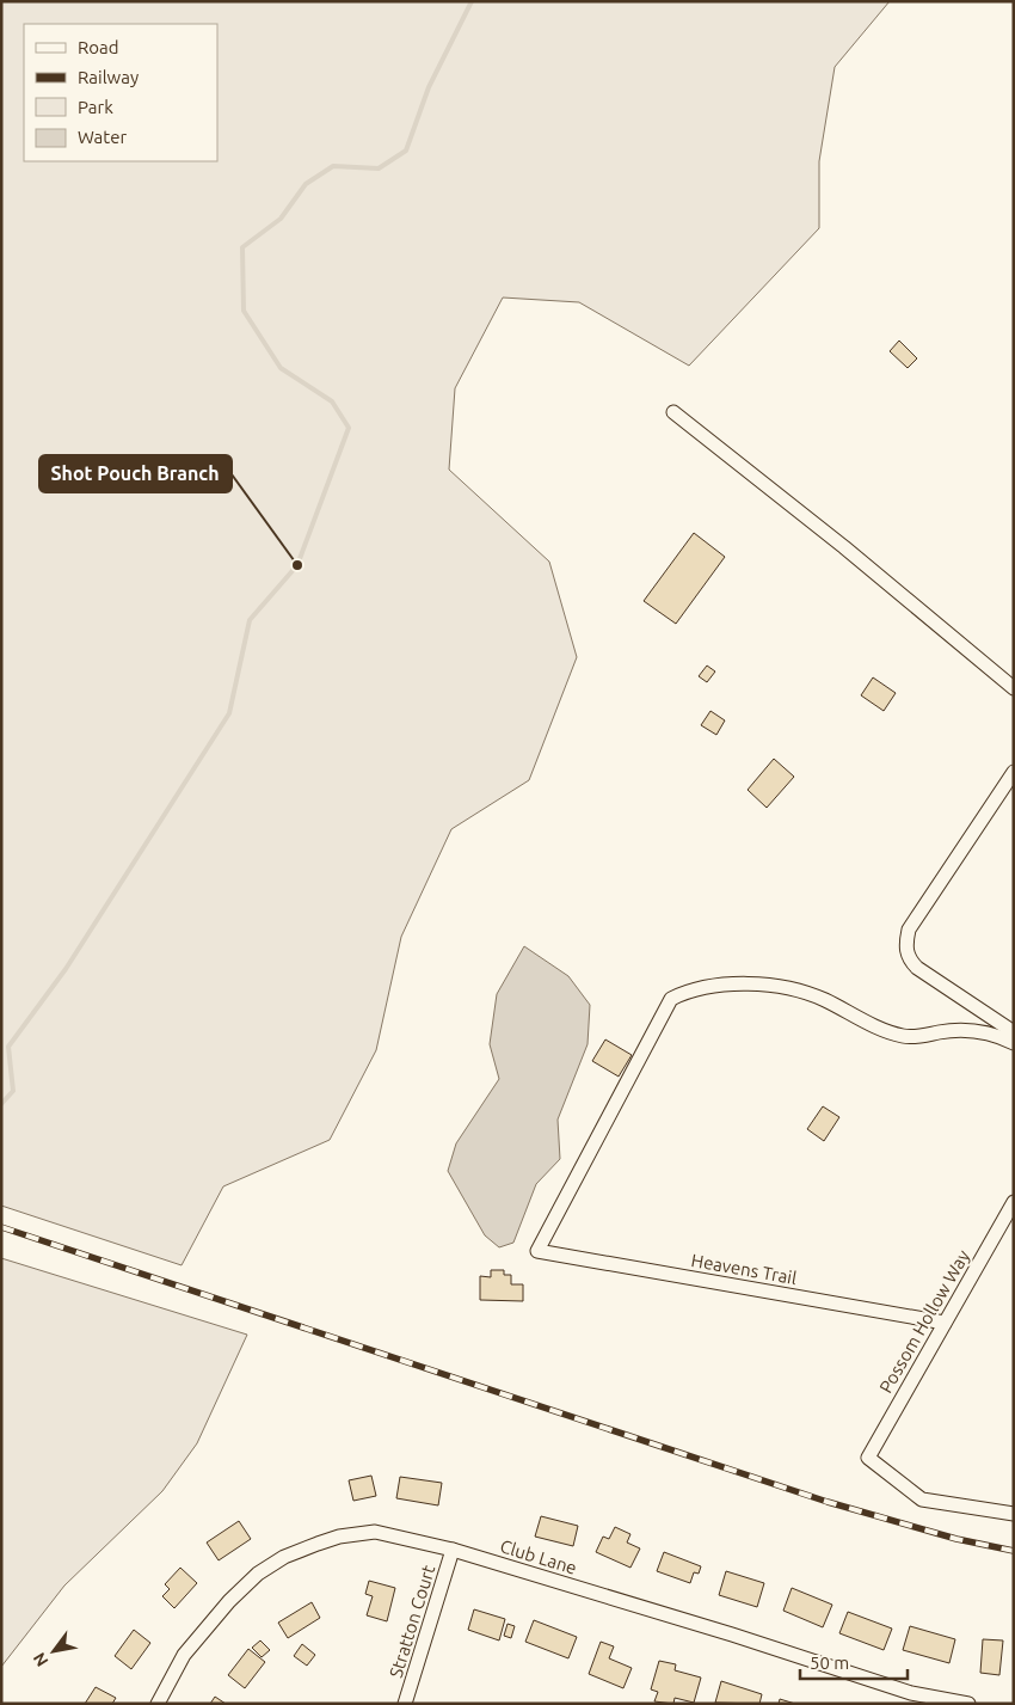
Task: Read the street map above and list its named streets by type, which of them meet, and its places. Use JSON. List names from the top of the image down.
{
  "streets": {
    "street": [
      "Heavens Trail",
      "Possom Hollow Way",
      "Club Lane",
      "Stratton Court"
    ]
  },
  "crossings": [
    ["Heavens Trail", "Possom Hollow Way"],
    ["Club Lane", "Stratton Court"]
  ],
  "places": ["Shot Pouch Branch"],
  "legend": [
    "Road",
    "Railway",
    "Park",
    "Water"
  ],
  "scale_bar": "50 m",
  "north": "bottom left"
}
